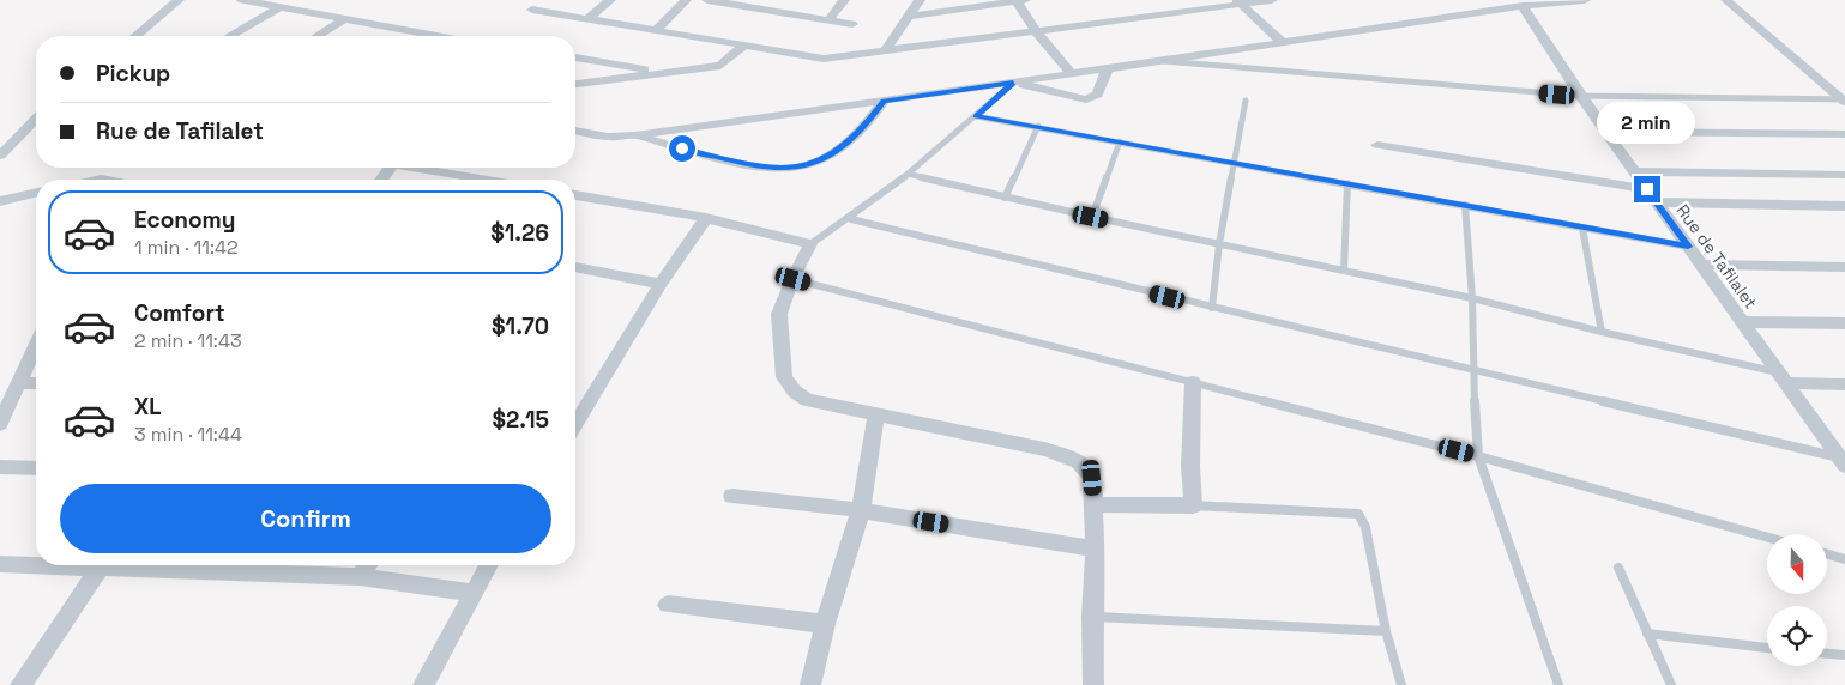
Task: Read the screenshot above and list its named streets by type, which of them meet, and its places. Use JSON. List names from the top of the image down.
{
  "streets": {
    "street": ["Rue de Tafilalet"]
  },
  "north": "bottom",
  "page": {
    "banner": ["Pickup", "Rue de Tafilalet"],
    "bubble": "2 min",
    "list": [
      {
        "name": "Economy",
        "note": "1 min · 11:42",
        "value": "$1.26"
      },
      {
        "name": "Comfort",
        "note": "2 min · 11:43",
        "value": "$1.70"
      },
      {
        "name": "XL",
        "note": "3 min · 11:44",
        "value": "$2.15"
      }
    ],
    "buttons": "Confirm"
  }
}
